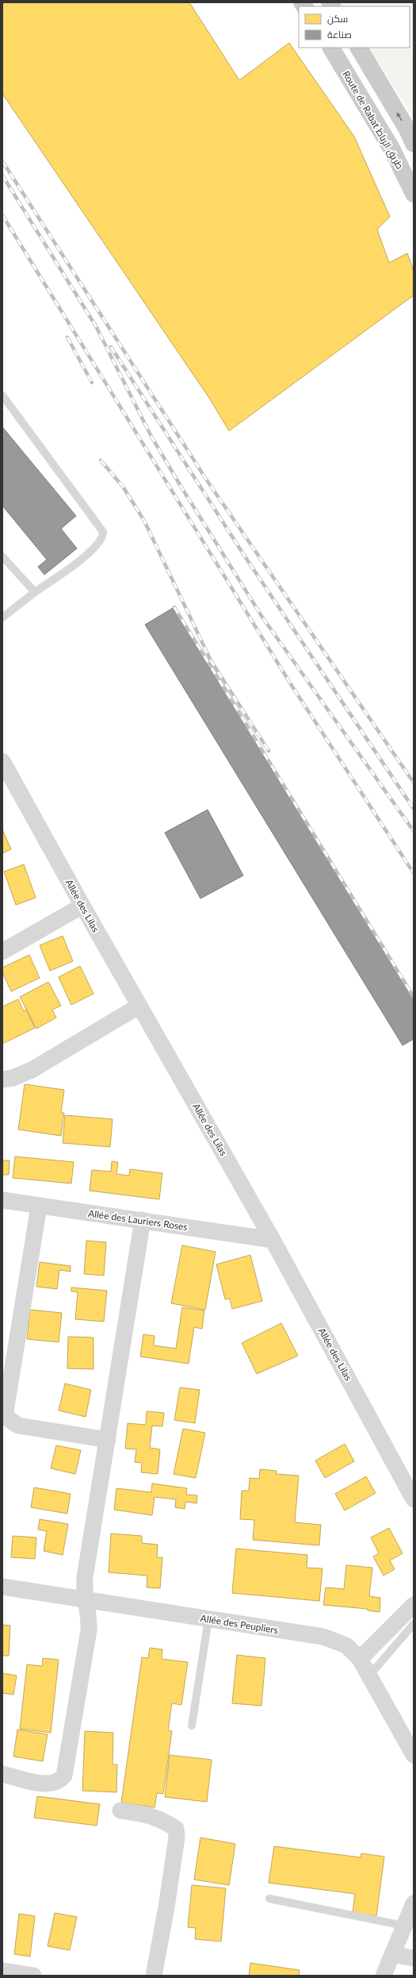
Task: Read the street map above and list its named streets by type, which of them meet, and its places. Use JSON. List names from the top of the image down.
{
  "streets": {
    "main road": ["Route de Rabat طريق الرباط"],
    "street": ["Allée des Lilas", "Allée des Lauriers Roses", "Allée des Peupliers"]
  },
  "crossings": [
    ["Allée des Lilas", "Allée des Lauriers Roses"]
  ],
  "legend": ["سكن", "صناعة"]
}
